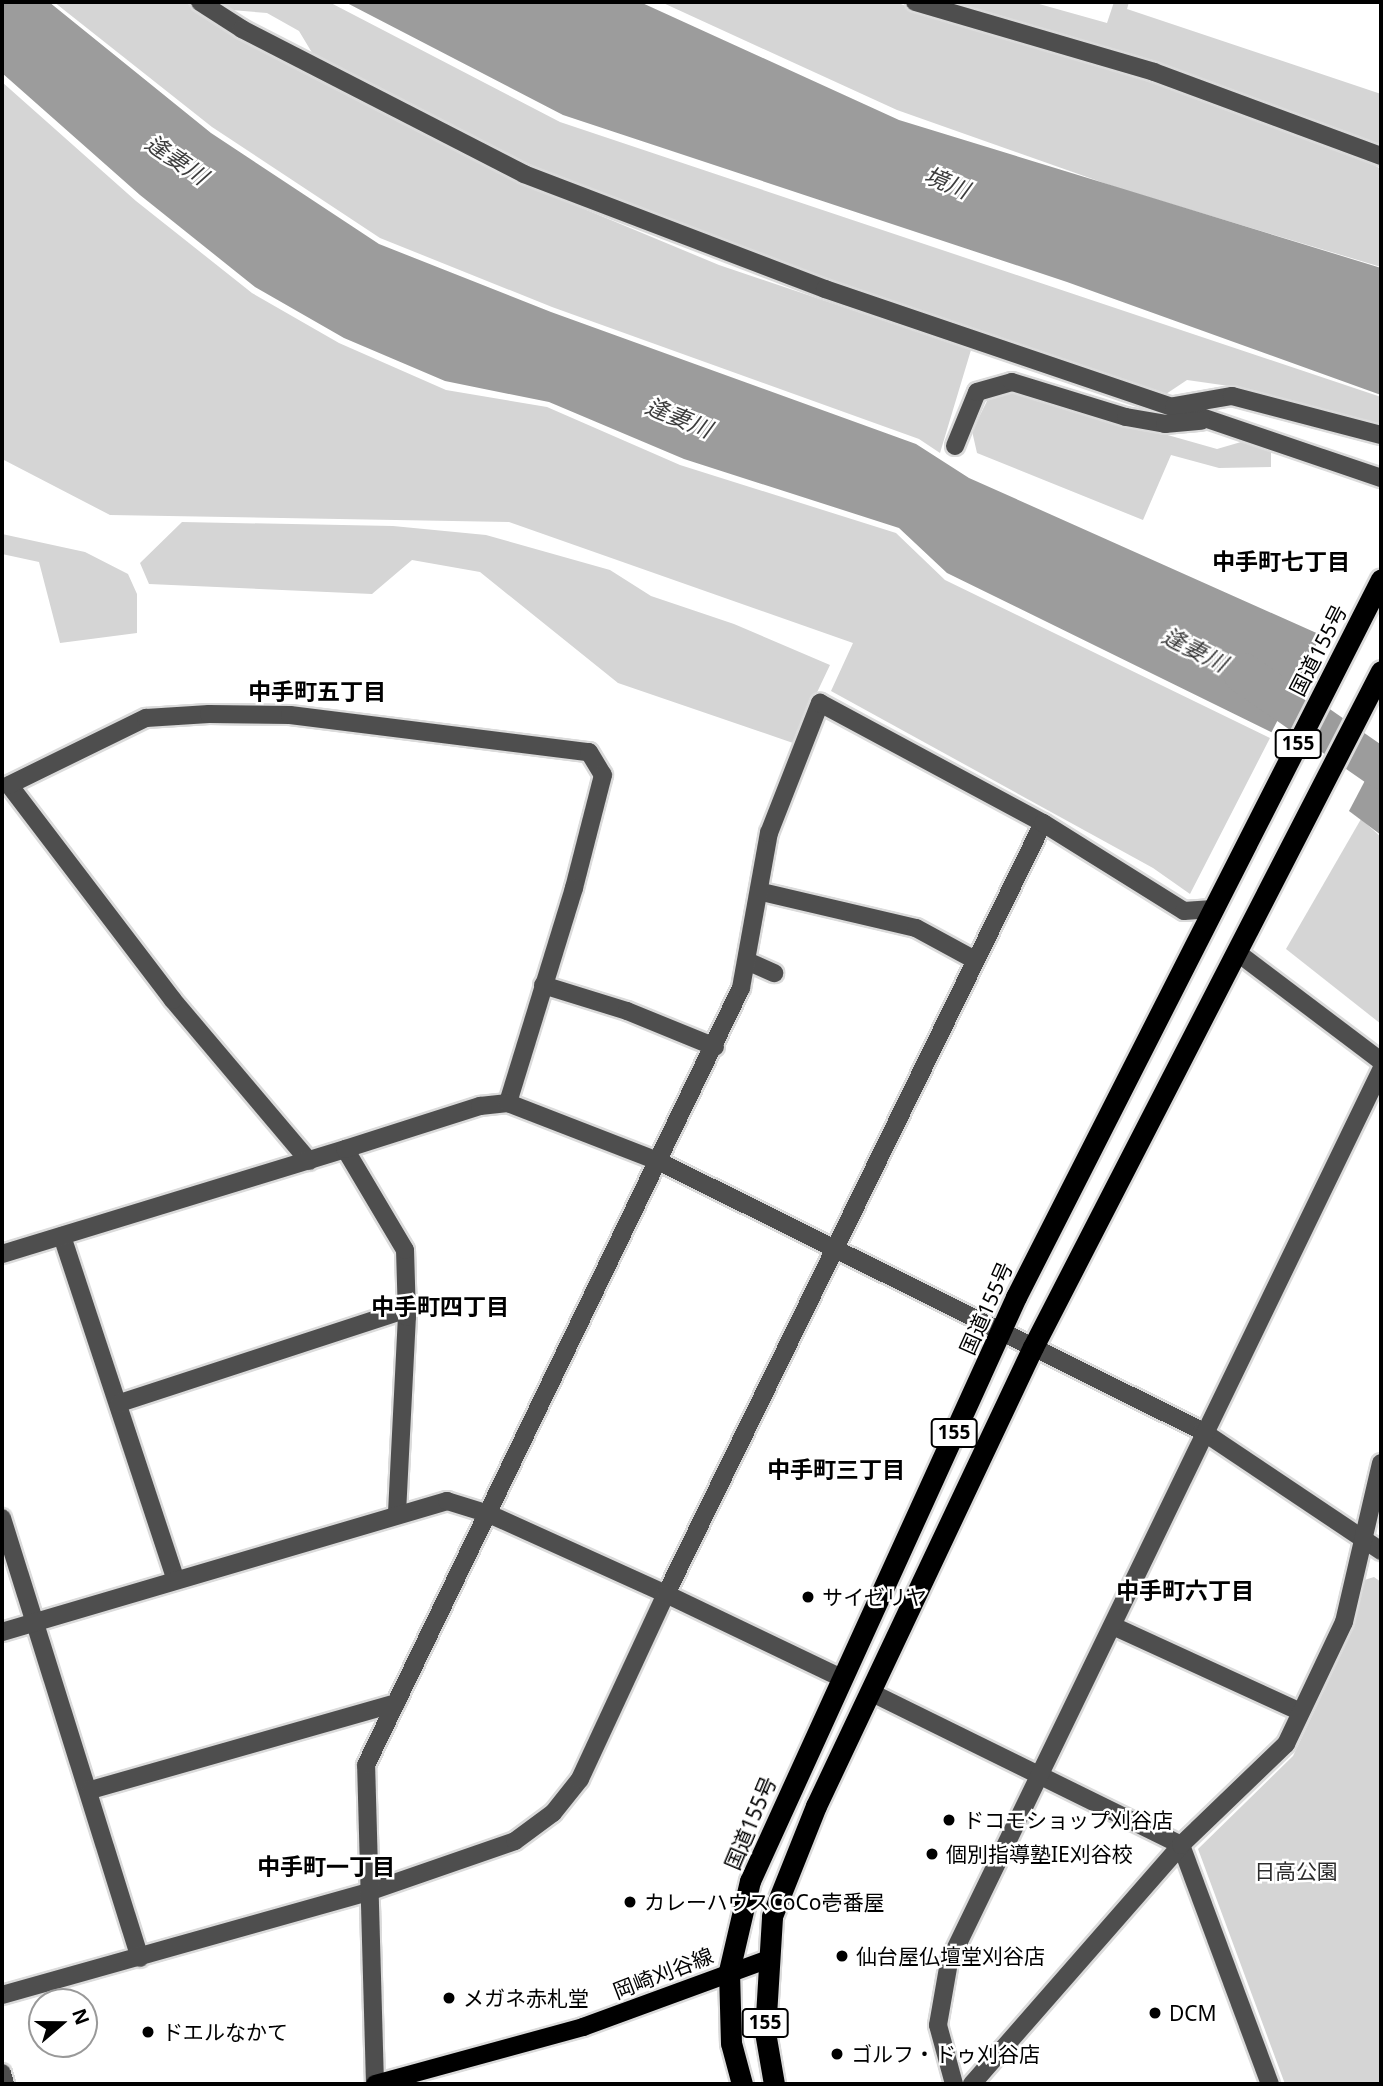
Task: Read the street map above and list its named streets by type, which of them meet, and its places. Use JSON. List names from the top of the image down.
{
  "streets": {
    "highway": ["国道155号", "155"],
    "main road": ["岡崎刈谷線"]
  },
  "crossings": [
    ["国道155号", "岡崎刈谷線"],
    ["155", "岡崎刈谷線"]
  ],
  "districts": [
    "中手町七丁目",
    "中手町五丁目",
    "中手町四丁目",
    "中手町三丁目",
    "中手町六丁目",
    "中手町一丁目"
  ],
  "water": ["逢妻川", "境川"],
  "parks": ["日高公園"],
  "places": [
    "サイゼリヤ",
    "ドコモショップ刈谷店",
    "個別指導塾IE刈谷校",
    "カレーハウスCoCo壱番屋",
    "仙台屋仏壇堂刈谷店",
    "メガネ赤札堂",
    "DCM",
    "ドエルなかて",
    "ゴルフ・ドゥ刈谷店"
  ],
  "north": "right"
}
